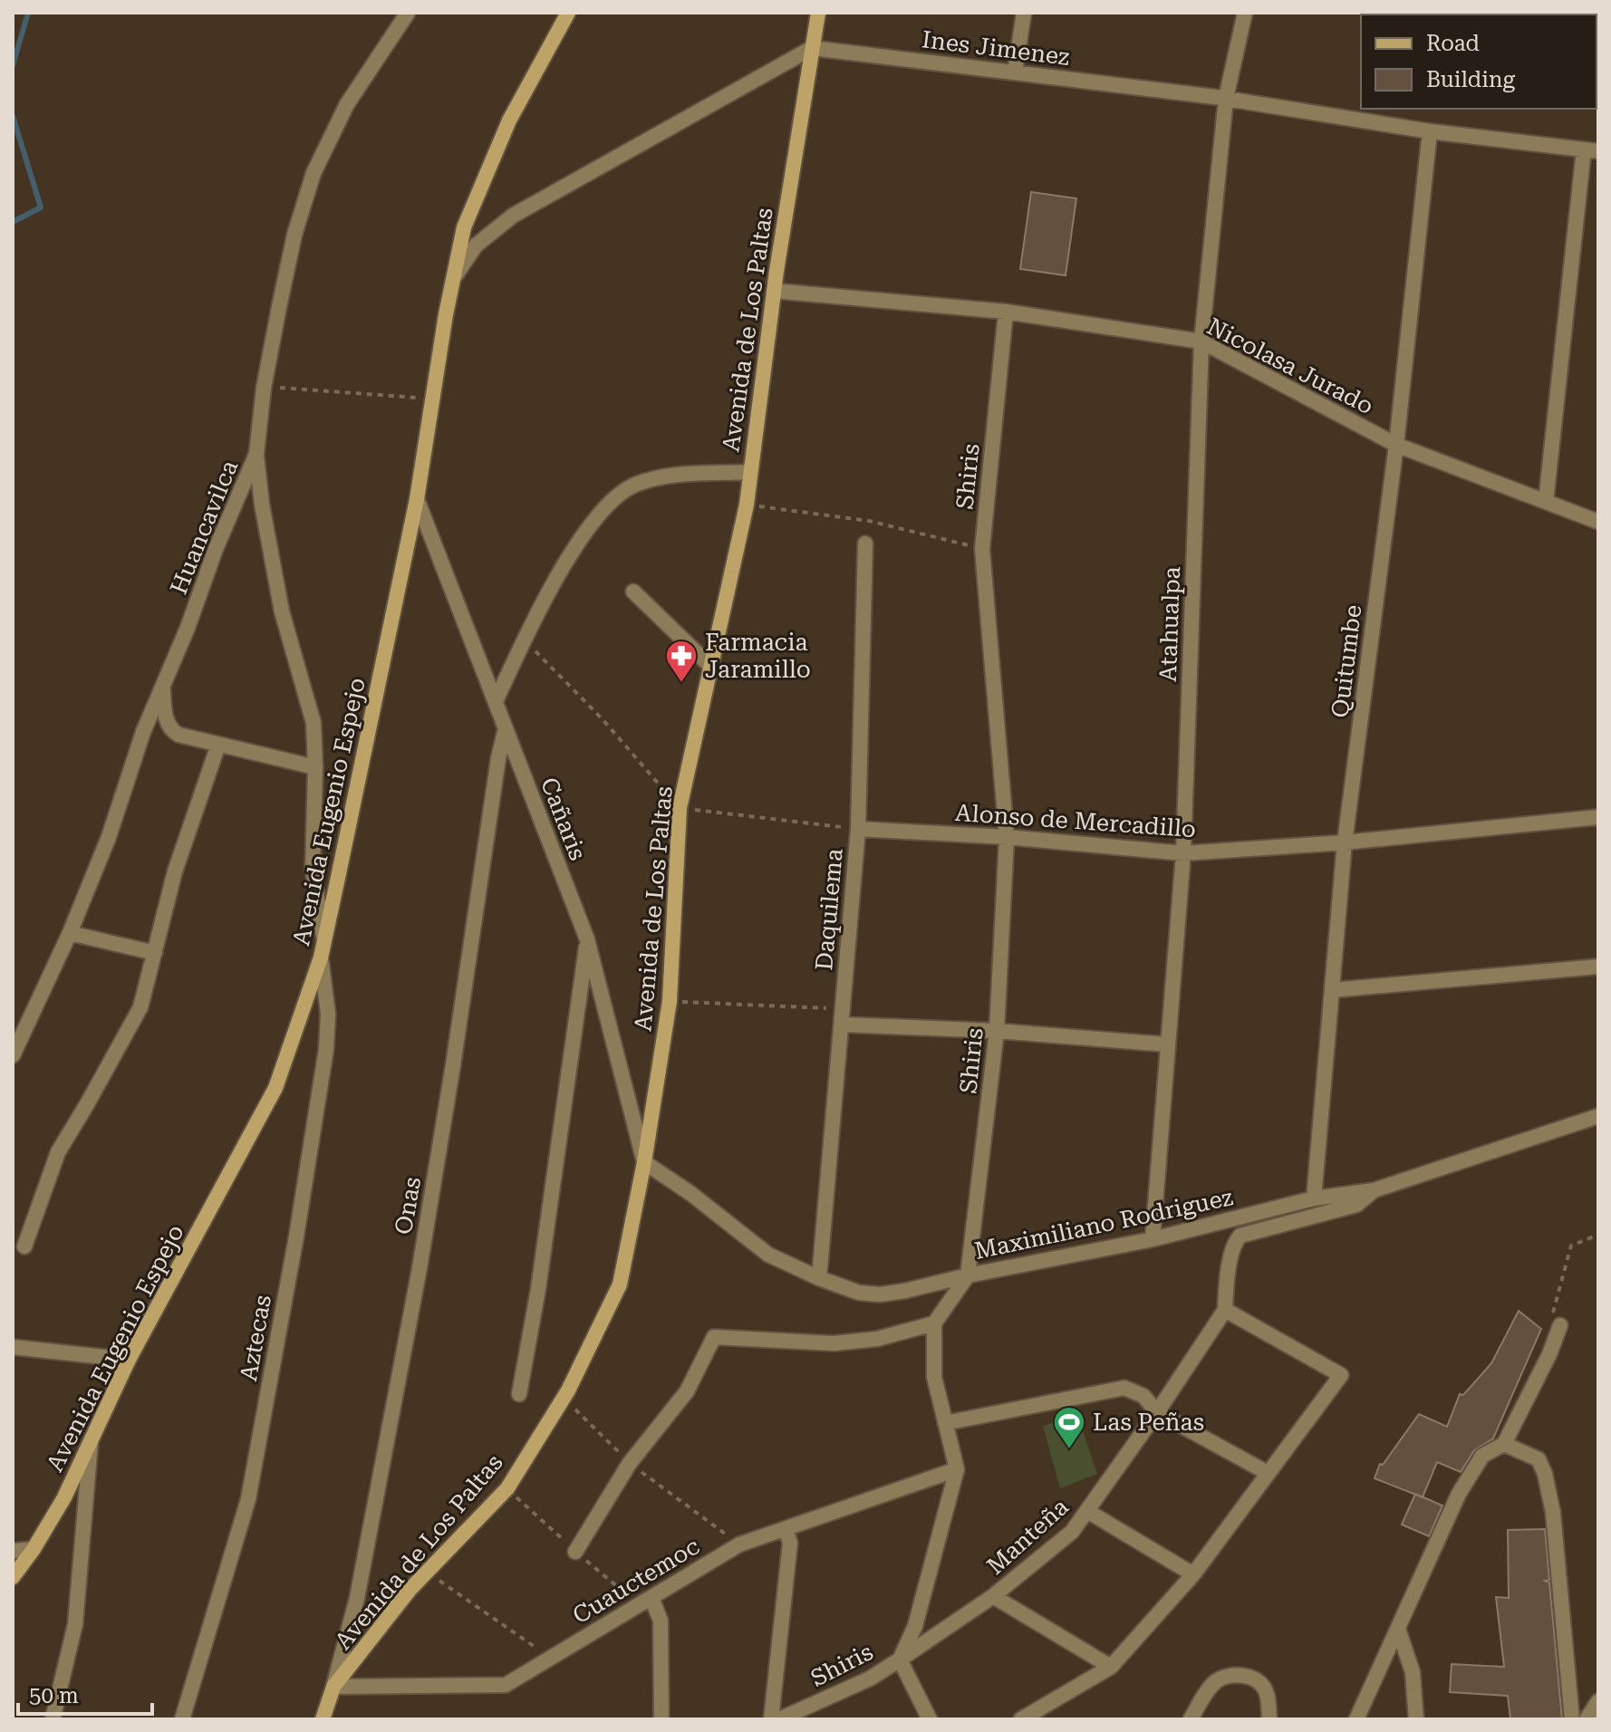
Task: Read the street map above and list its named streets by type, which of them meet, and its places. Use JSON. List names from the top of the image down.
{
  "streets": {
    "main road": ["Avenida de Los Paltas", "Avenida Eugenio Espejo"],
    "street": [
      "Ines Jimenez",
      "Nicolasa Jurado",
      "Shiris",
      "Huancavilca",
      "Atahualpa",
      "Quitumbe",
      "Cañaris",
      "Alonso de Mercadillo",
      "Daquilema",
      "Onas",
      "Maximiliano Rodriguez",
      "Aztecas",
      "Manteña",
      "Cuauctemoc"
    ]
  },
  "crossings": [
    ["Ines Jimenez", "Avenida de Los Paltas"],
    ["Ines Jimenez", "Atahualpa"],
    ["Ines Jimenez", "Quitumbe"],
    ["Avenida de Los Paltas", "Nicolasa Jurado"],
    ["Avenida de Los Paltas", "Cañaris"],
    ["Avenida de Los Paltas", "Onas"],
    ["Avenida de Los Paltas", "Maximiliano Rodriguez"],
    ["Avenida de Los Paltas", "Cuauctemoc"],
    ["Nicolasa Jurado", "Shiris"],
    ["Nicolasa Jurado", "Atahualpa"],
    ["Nicolasa Jurado", "Quitumbe"],
    ["Shiris", "Alonso de Mercadillo"],
    ["Shiris", "Maximiliano Rodriguez"],
    ["Shiris", "Manteña"],
    ["Shiris", "Cuauctemoc"],
    ["Atahualpa", "Alonso de Mercadillo"],
    ["Atahualpa", "Maximiliano Rodriguez"],
    ["Quitumbe", "Alonso de Mercadillo"],
    ["Quitumbe", "Maximiliano Rodriguez"],
    ["Avenida Eugenio Espejo", "Cañaris"],
    ["Avenida Eugenio Espejo", "Aztecas"],
    ["Cañaris", "Onas"],
    ["Cañaris", "Maximiliano Rodriguez"],
    ["Alonso de Mercadillo", "Daquilema"],
    ["Daquilema", "Maximiliano Rodriguez"],
    ["Onas", "Cuauctemoc"],
    ["Maximiliano Rodriguez", "Manteña"]
  ],
  "places": {
    "pharmacy": ["Farmacia Jaramillo"],
    "sports": ["Las Peñas"]
  },
  "legend": ["Road", "Building"],
  "scale_bar": "50 m"
}
